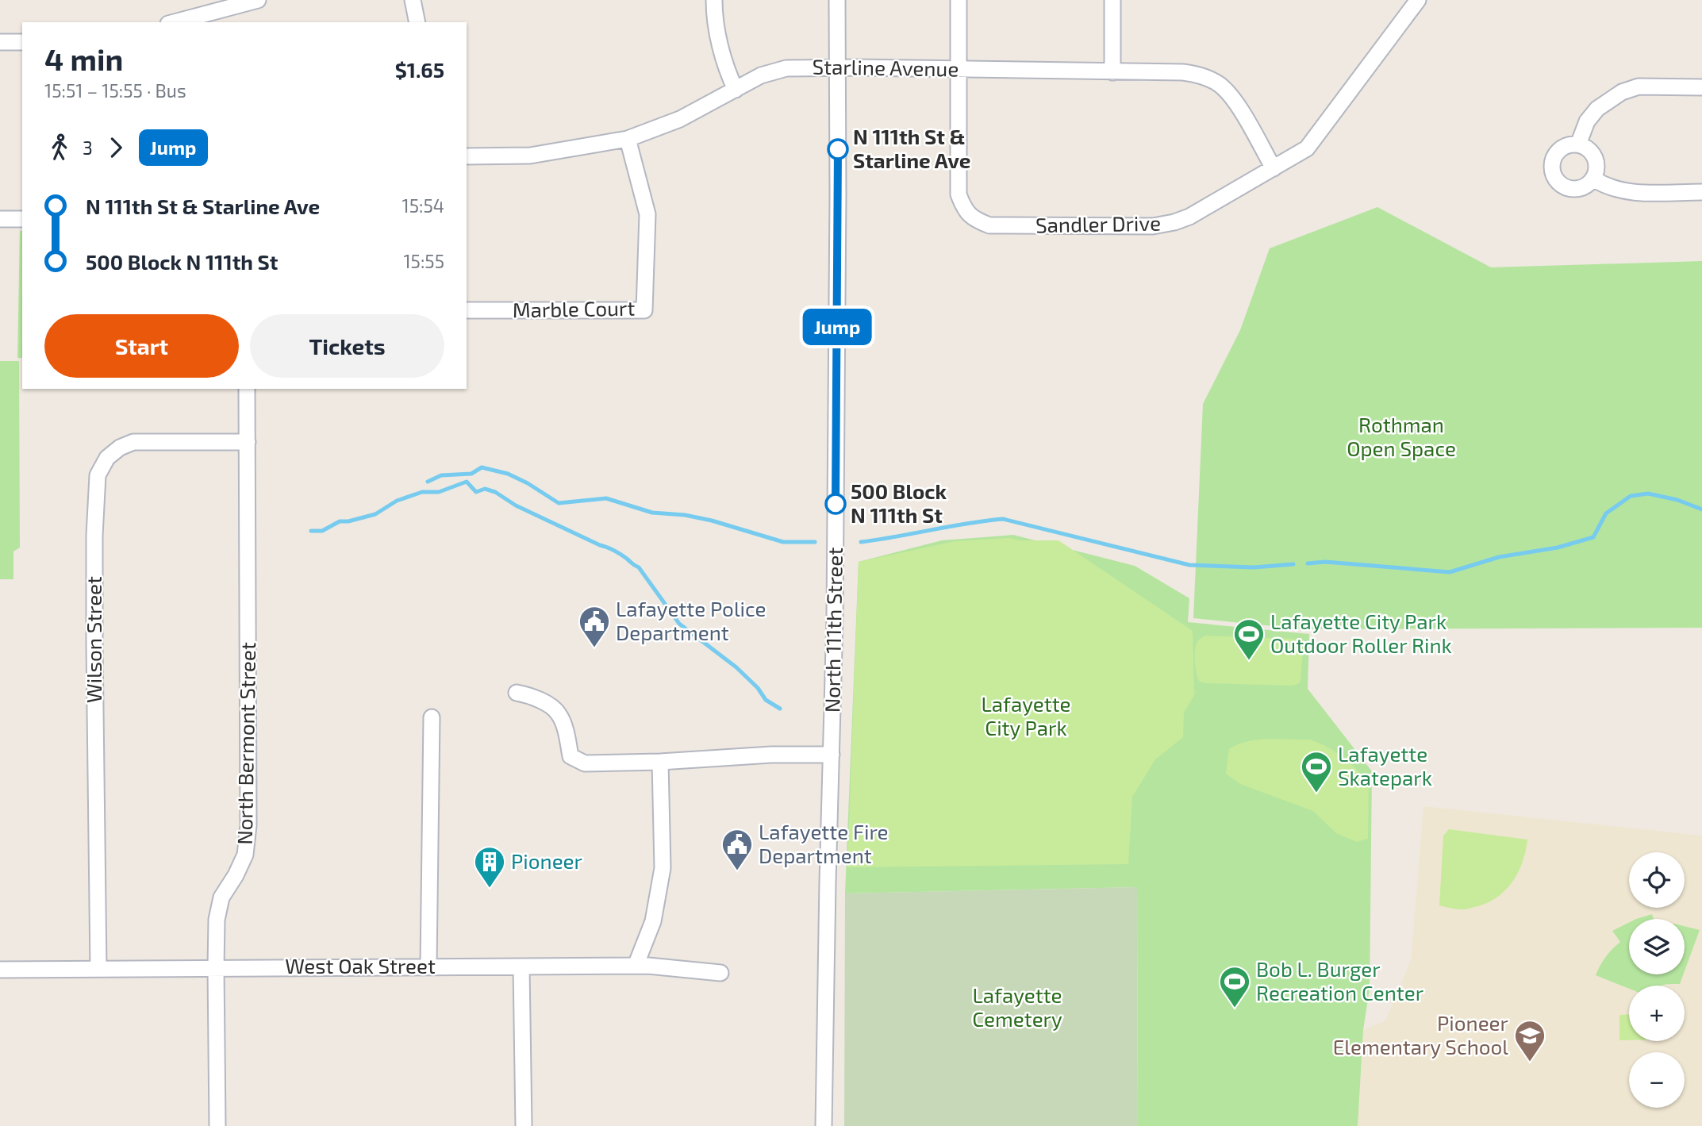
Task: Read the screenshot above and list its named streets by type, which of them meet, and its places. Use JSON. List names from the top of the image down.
{
  "streets": {
    "street": [
      "Starline Avenue",
      "Sandler Drive",
      "Marble Court",
      "North 111th Street",
      "Wilson Street",
      "North Bermont Street",
      "West Oak Street"
    ]
  },
  "crossings": [
    ["Starline Avenue", "Sandler Drive"],
    ["Starline Avenue", "Marble Court"],
    ["Starline Avenue", "North 111th Street"],
    ["Wilson Street", "North Bermont Street"],
    ["Wilson Street", "West Oak Street"],
    ["North Bermont Street", "West Oak Street"]
  ],
  "parks": ["Rothman Open Space", "Lafayette City Park", "Lafayette Cemetery"],
  "places": {
    "other": ["N 111th St & Starline Ave", "500 Block N 111th St"],
    "public building": ["Lafayette Police Department", "Lafayette Fire Department"],
    "sports": ["Lafayette City Park Outdoor Roller Rink", "Lafayette Skatepark", "Bob L. Burger Recreation Center"],
    "building": ["Pioneer"],
    "school or university": ["Pioneer Elementary School"]
  },
  "lines": ["bus line Jump"],
  "page": {
    "on_map": "Jump",
    "heading": ["4 min", "15:51 – 15:55 · Bus", "$1.65"],
    "legs": ["3", "Jump"],
    "list": [
      {
        "name": "N 111th St & Starline Ave",
        "value": "15:54"
      },
      {
        "name": "500 Block N 111th St",
        "value": "15:55"
      }
    ],
    "buttons": ["Start", "Tickets"],
    "map_buttons": ["+", "−"]
  }
}
